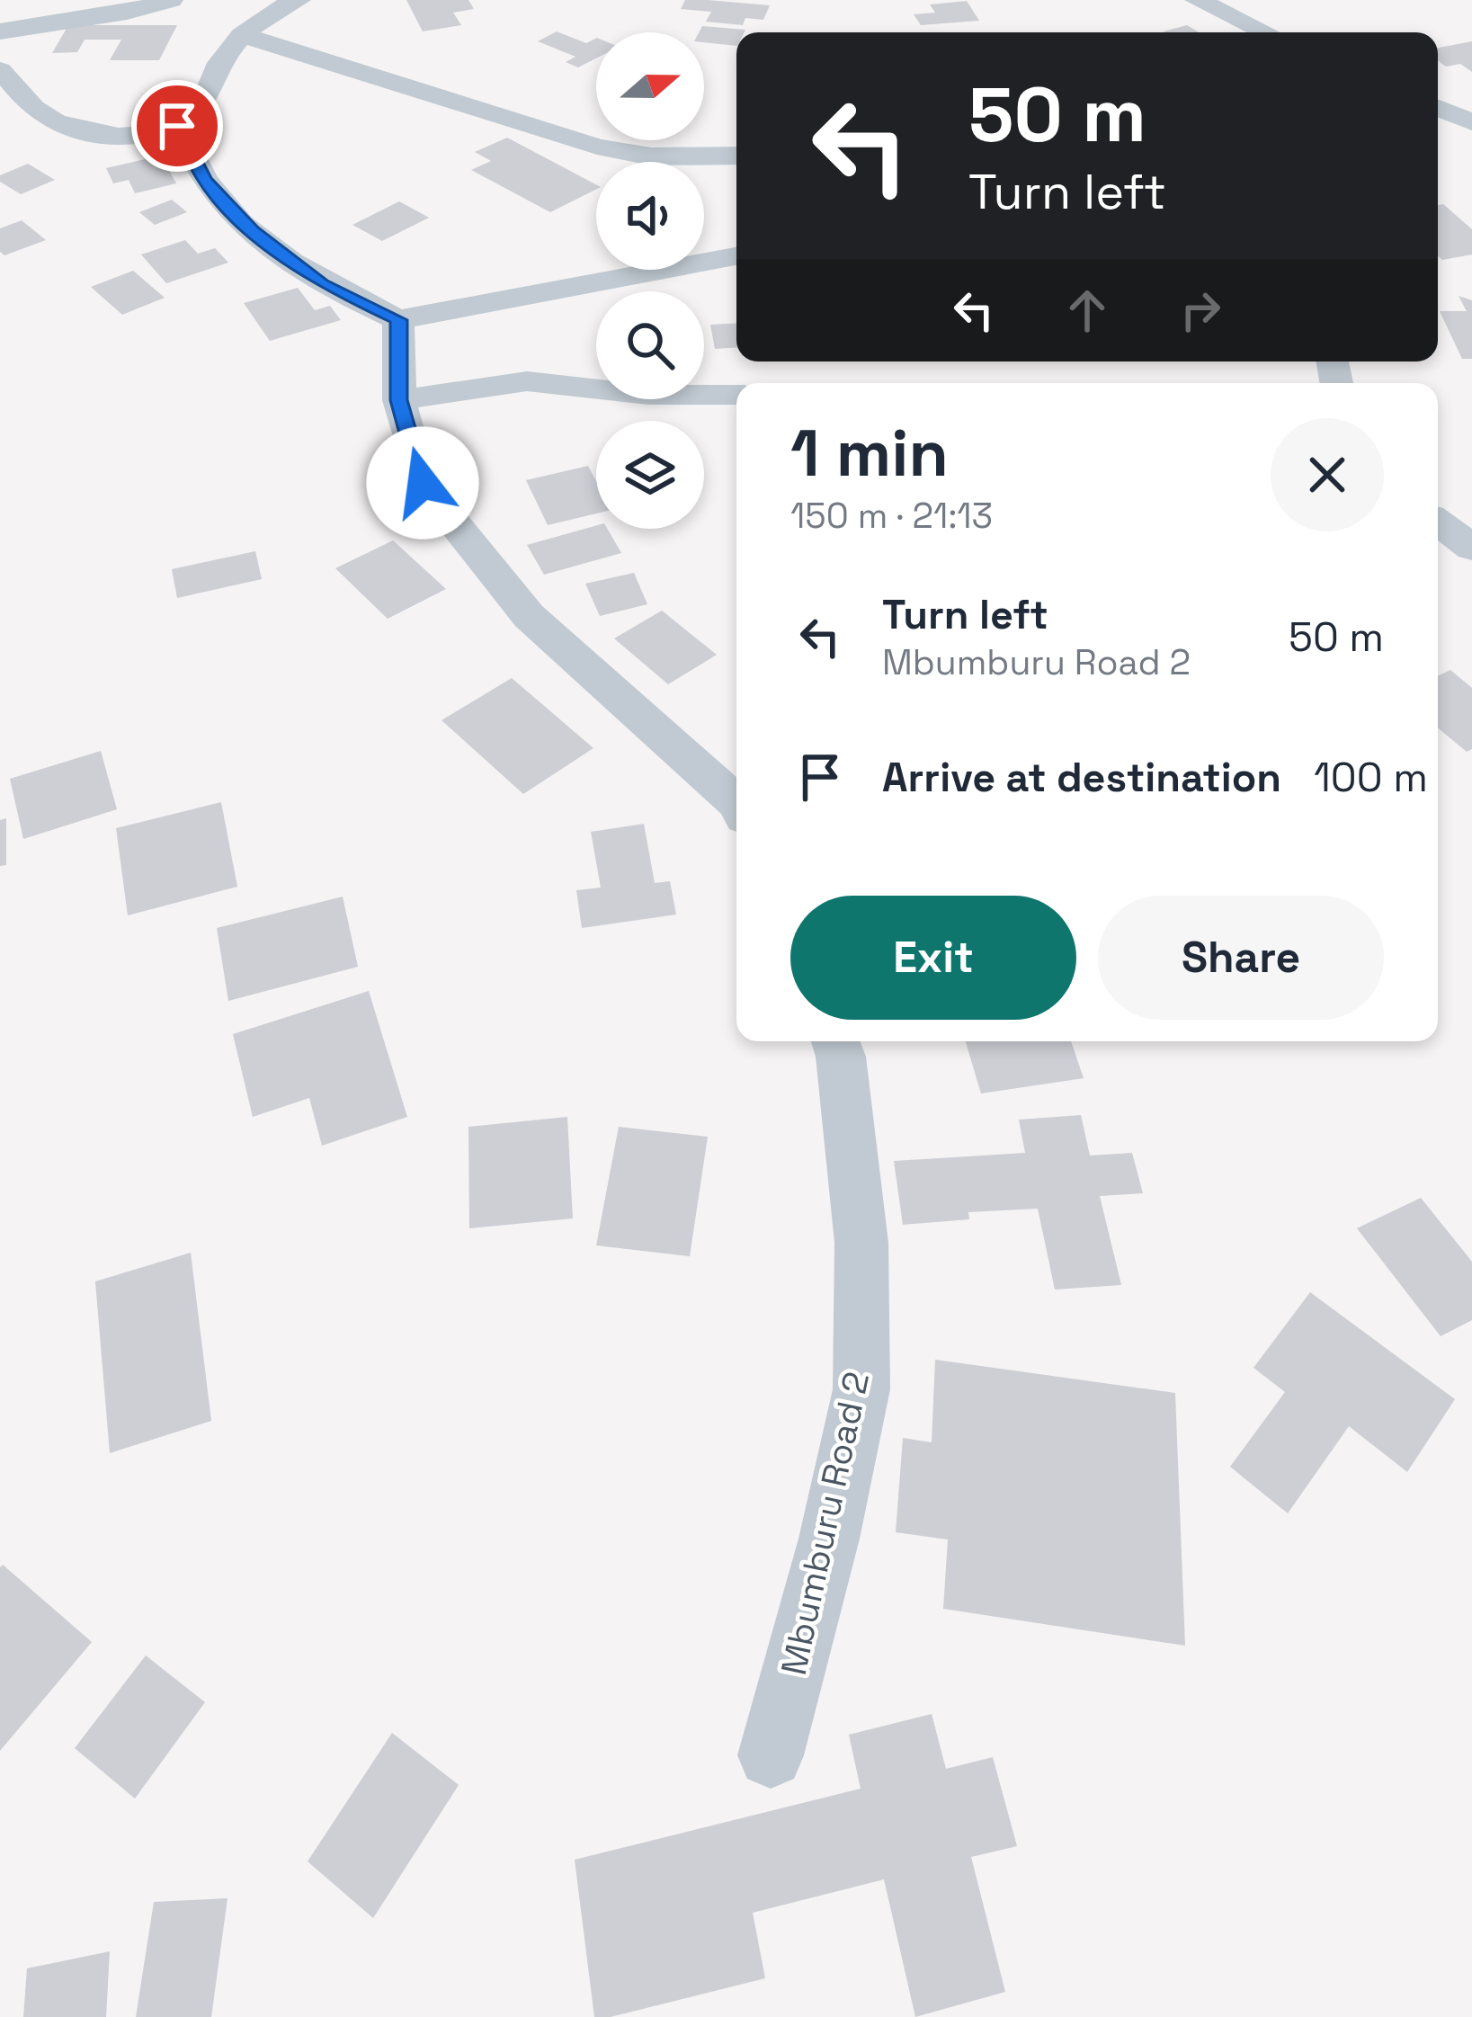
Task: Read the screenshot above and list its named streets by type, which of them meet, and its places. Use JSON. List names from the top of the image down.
{
  "streets": {
    "street": ["Mbumburu Road 2"]
  },
  "north": "right",
  "page": {
    "turn": ["50 m", "Turn left"],
    "heading": ["1 min", "150 m · 21:13"],
    "list": [
      {
        "name": "Turn left",
        "note": "Mbumburu Road 2",
        "value": "50 m"
      },
      {
        "name": "Arrive at destination",
        "value": "100 m"
      }
    ],
    "buttons": ["Exit", "Share"]
  }
}
